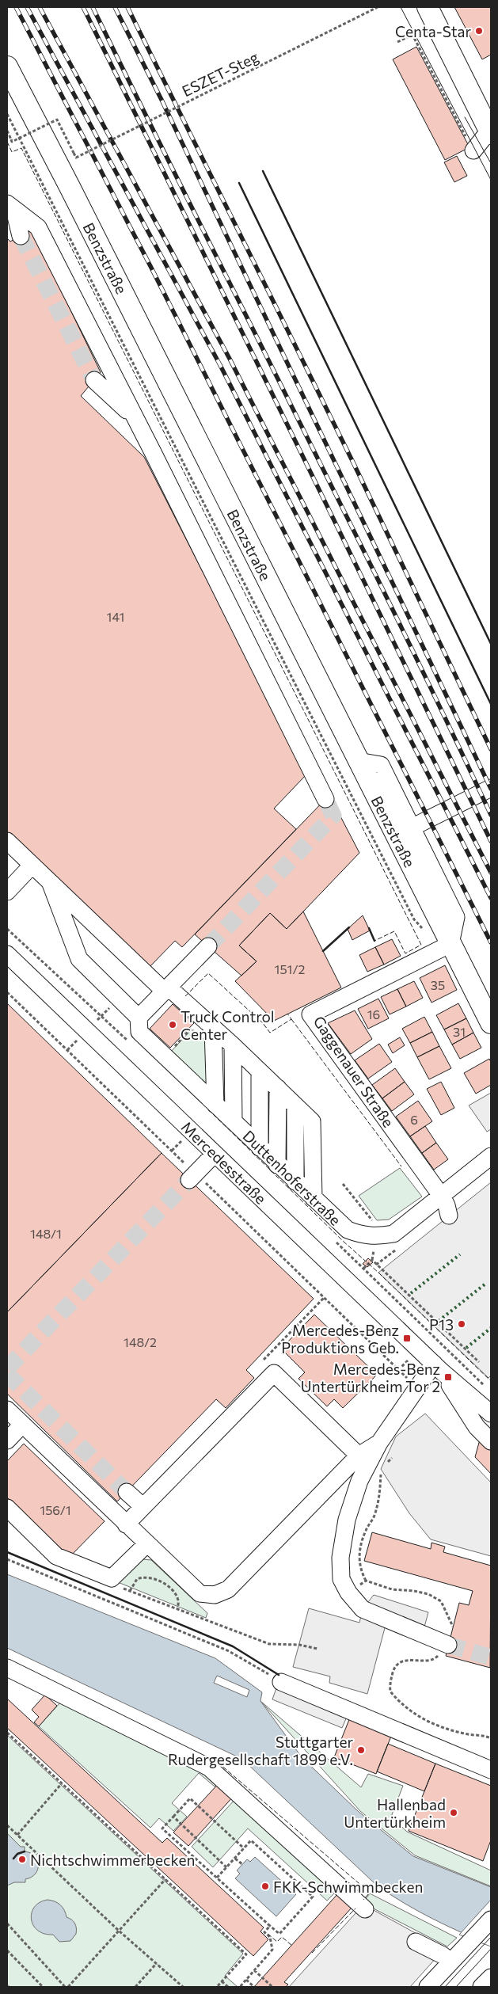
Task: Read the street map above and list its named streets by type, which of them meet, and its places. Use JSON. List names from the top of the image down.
{
  "streets": {
    "main road": ["Benzstraße"],
    "street": ["Gaggenauer Straße", "Mercedesstraße", "Duttenhoferstraße"],
    "path": ["ESZET-Steg"]
  },
  "crossings": [
    ["Benzstraße", "Gaggenauer Straße"],
    ["Gaggenauer Straße", "Duttenhoferstraße"]
  ],
  "places": {
    "other": [
      "Centa-Star",
      "Truck Control Center",
      "P13",
      "Stuttgarter Rudergesellschaft 1899 e.V.",
      "Hallenbad Untertürkheim",
      "Nichtschwimmerbecken",
      "FKK-Schwimmbecken"
    ],
    "transit": ["Mercedes-Benz Produktions Geb.", "Mercedes-Benz Untertürkheim Tor 2"]
  },
  "house_numbers": [
    "141",
    "151/2",
    "35",
    "16",
    "31",
    "6",
    "148/1",
    "148/2",
    "156/1"
  ]
}
